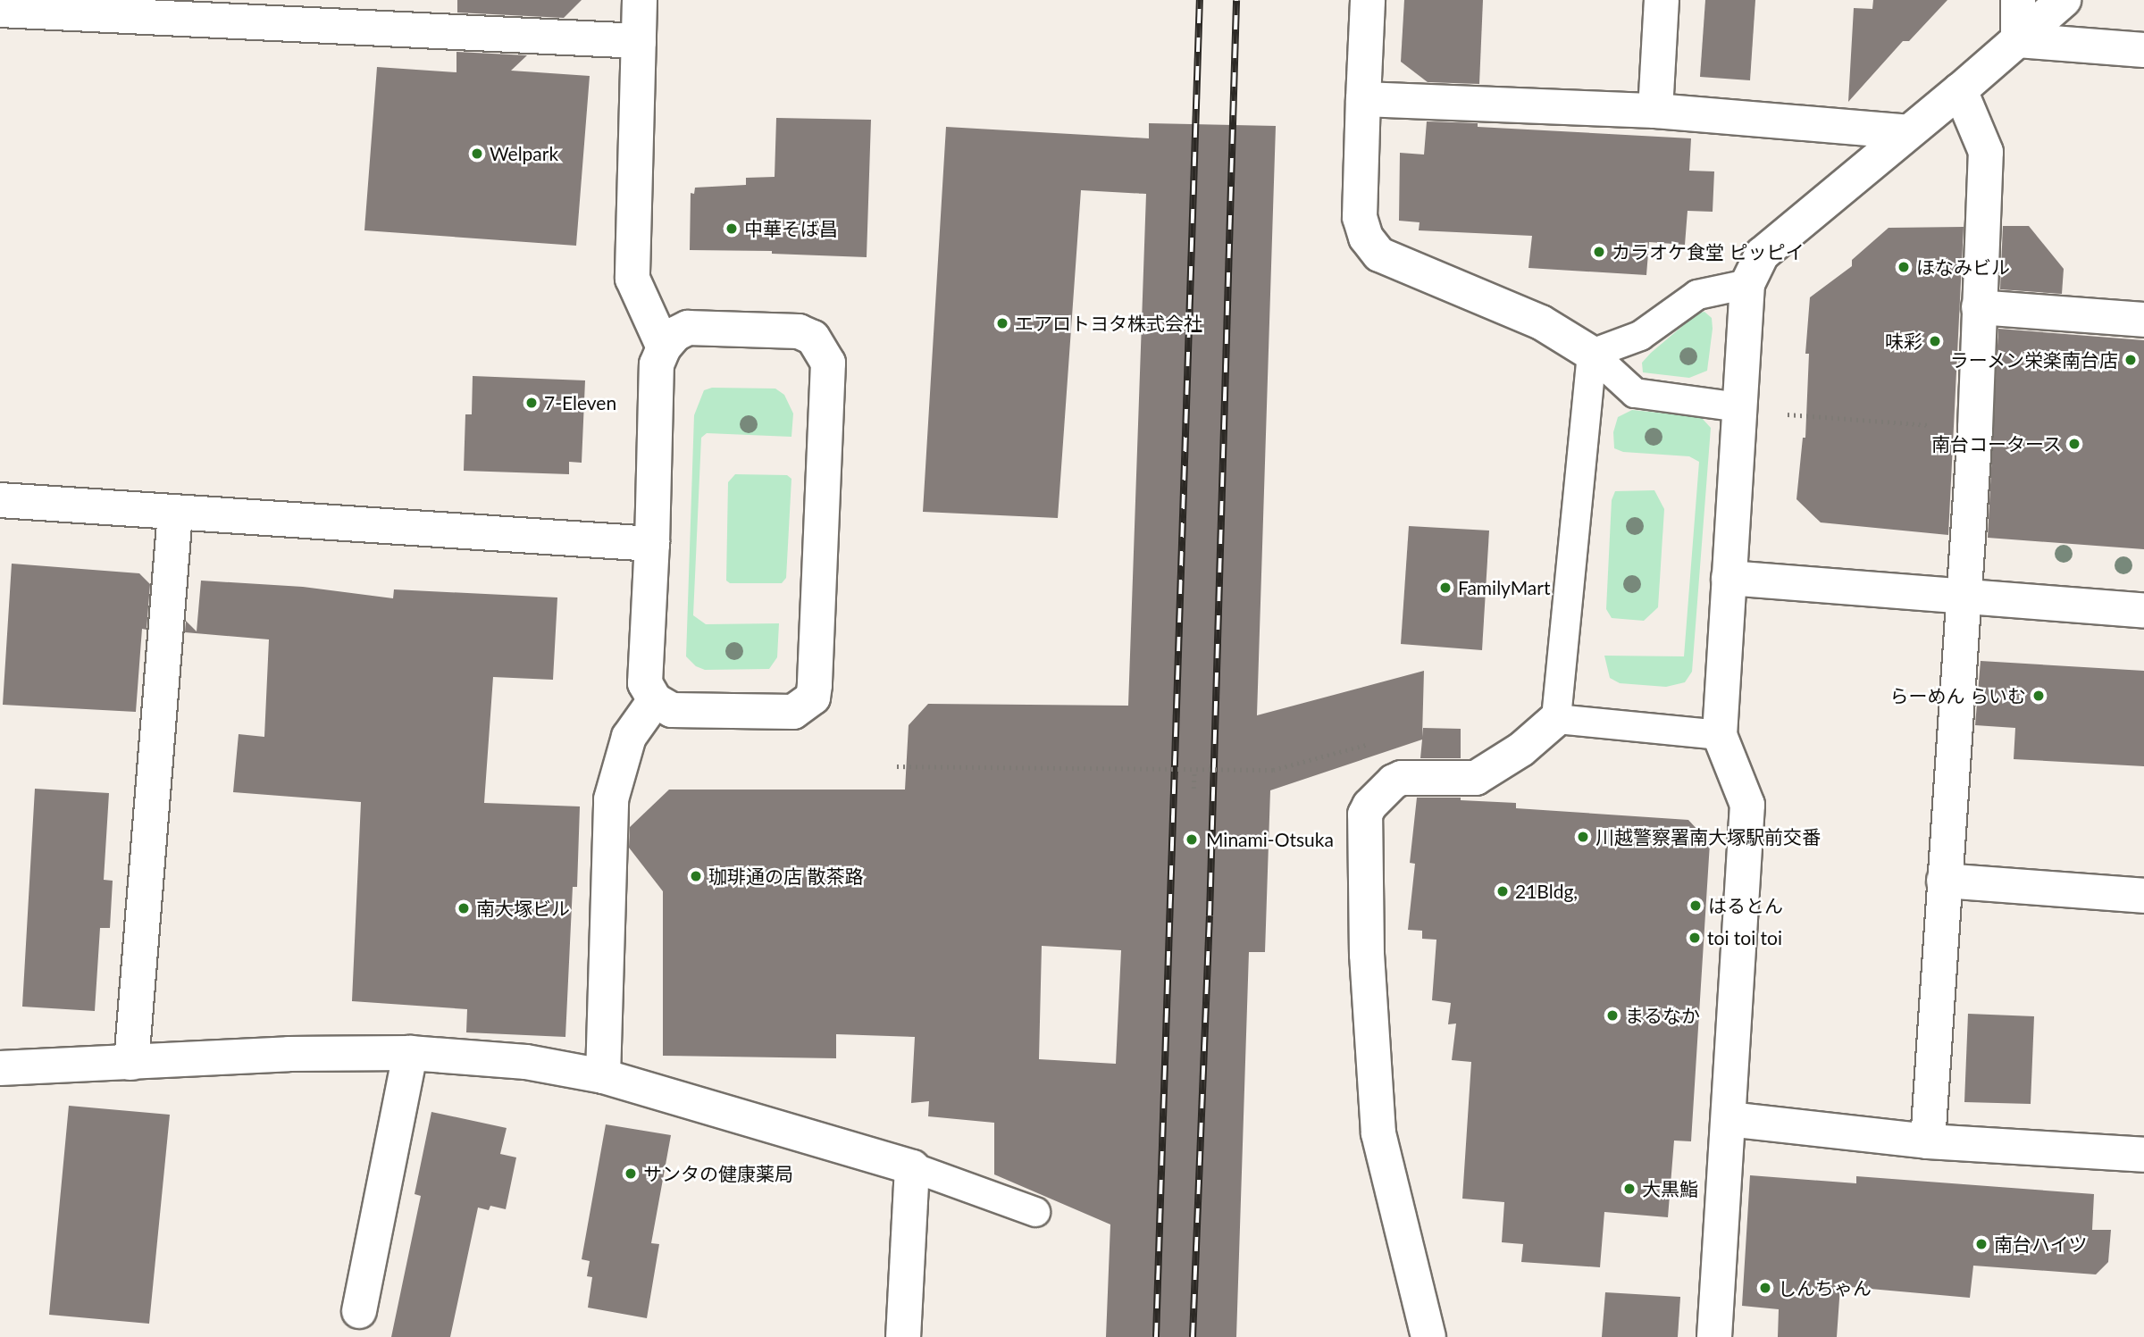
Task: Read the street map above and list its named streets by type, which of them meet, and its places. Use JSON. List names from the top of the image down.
{
  "places": [
    "Welpark",
    "中華そば昌",
    "カラオケ食堂 ピッピイ",
    "ほなみビル",
    "エアロトヨタ株式会社",
    "味彩",
    "ラーメン栄楽南台店",
    "7-Eleven",
    "南台コータース",
    "FamilyMart",
    "らーめん らいむ",
    "川越警察署南大塚駅前交番",
    "Minami-Otsuka",
    "珈琲通の店 散茶路",
    "21Bldg,",
    "はるとん",
    "南大塚ビル",
    "toi toi toi",
    "まるなか",
    "サンタの健康薬局",
    "大黒鮨",
    "南台ハイツ",
    "しんちゃん"
  ]
}
